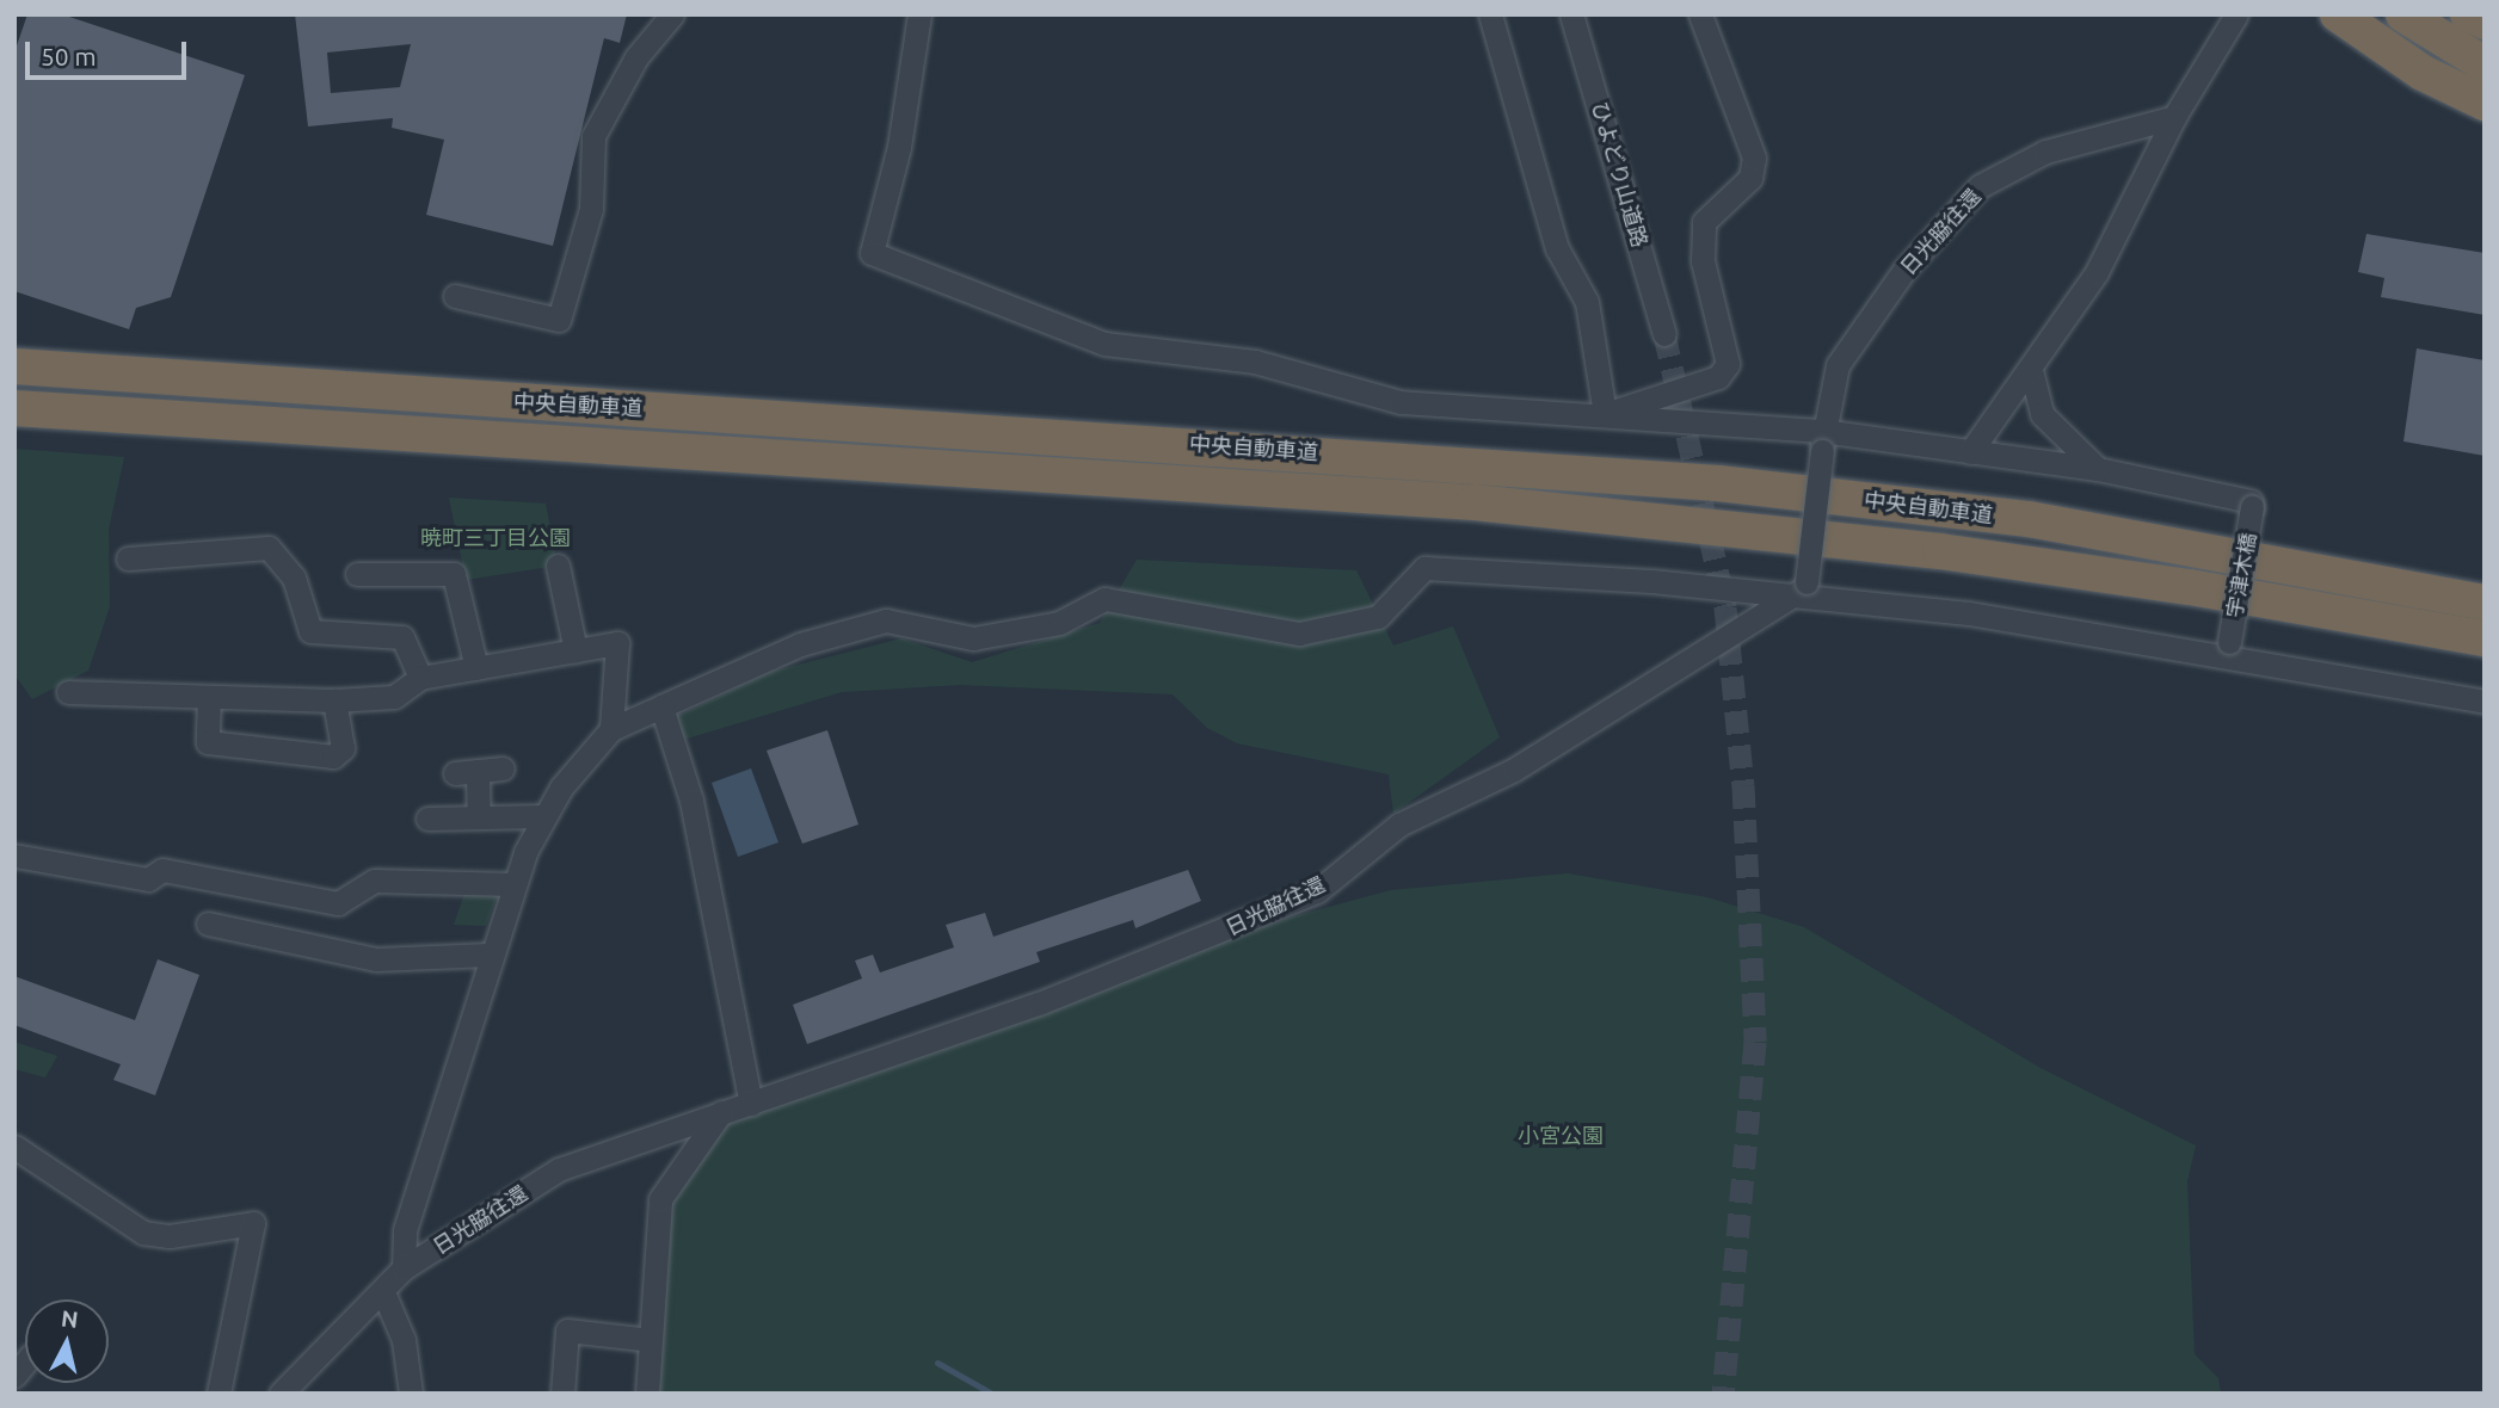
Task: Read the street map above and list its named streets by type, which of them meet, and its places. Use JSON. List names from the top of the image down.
{
  "streets": {
    "highway": ["中央自動車道"],
    "street": ["ひよどり山道路", "日光脇往還", "宇津木橋"]
  },
  "parks": ["暁町三丁目公園", "小宮公園"],
  "scale_bar": "50 m",
  "north": "top"
}
